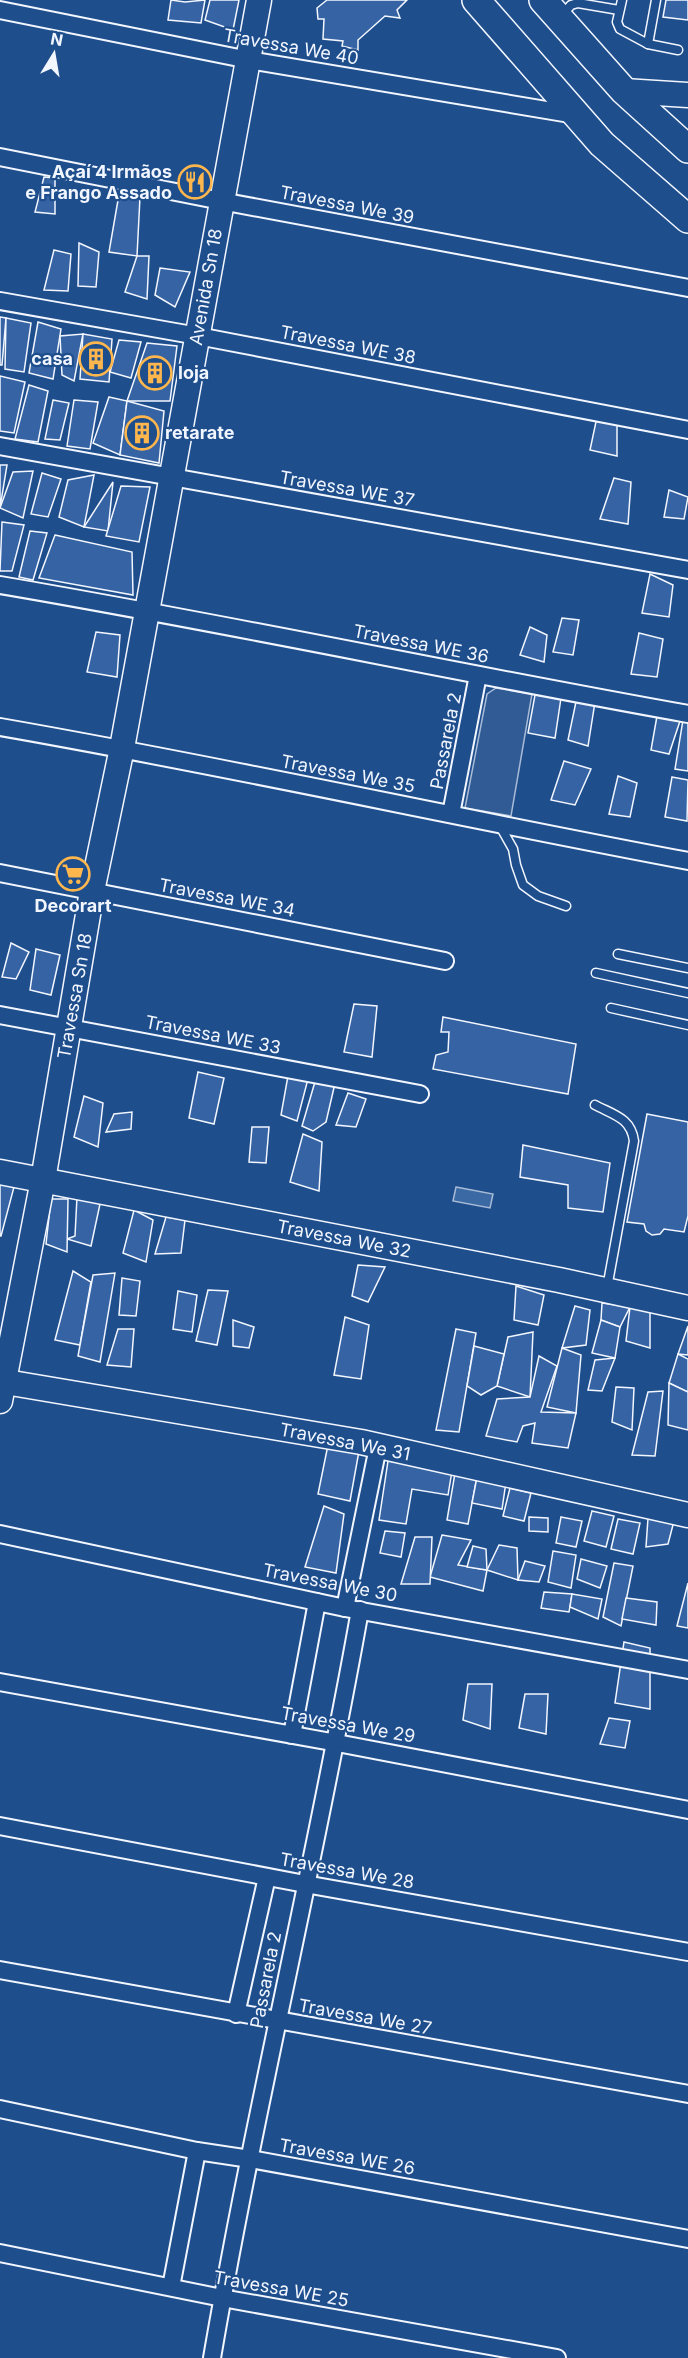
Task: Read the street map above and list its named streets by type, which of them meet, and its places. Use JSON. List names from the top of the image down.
{
  "streets": {
    "street": [
      "Travessa We 40",
      "Travessa We 39",
      "Avenida Sn 18",
      "Travessa WE 38",
      "Travessa WE 37",
      "Travessa WE 36",
      "Passarela 2",
      "Travessa We 35",
      "Travessa WE 34",
      "Travessa Sn 18",
      "Travessa WE 33",
      "Travessa We 32",
      "Travessa We 31",
      "Travessa We 30",
      "Travessa We 29",
      "Travessa We 28",
      "Travessa We 27",
      "Travessa WE 26",
      "Travessa WE 25"
    ]
  },
  "crossings": [
    ["Travessa We 40", "Avenida Sn 18"],
    ["Travessa We 39", "Avenida Sn 18"],
    ["Avenida Sn 18", "Travessa WE 38"],
    ["Avenida Sn 18", "Travessa WE 37"],
    ["Avenida Sn 18", "Travessa WE 36"],
    ["Avenida Sn 18", "Travessa Sn 18"],
    ["Travessa WE 36", "Passarela 2"],
    ["Travessa WE 36", "Travessa Sn 18"],
    ["Passarela 2", "Travessa We 35"],
    ["Passarela 2", "Travessa We 31"],
    ["Passarela 2", "Travessa We 30"],
    ["Passarela 2", "Travessa We 29"],
    ["Passarela 2", "Travessa We 28"],
    ["Passarela 2", "Travessa We 27"],
    ["Passarela 2", "Travessa WE 26"],
    ["Passarela 2", "Travessa WE 25"],
    ["Travessa We 35", "Travessa Sn 18"],
    ["Travessa WE 34", "Travessa Sn 18"],
    ["Travessa Sn 18", "Travessa WE 33"],
    ["Travessa Sn 18", "Travessa We 32"],
    ["Travessa Sn 18", "Travessa We 31"]
  ],
  "places": {
    "restaurant": ["Açaí 4 Irmãos e Frango Assado"],
    "building": ["casa", "loja", "retarate"],
    "supermarket": ["Decorart"]
  },
  "north": "top"
}
